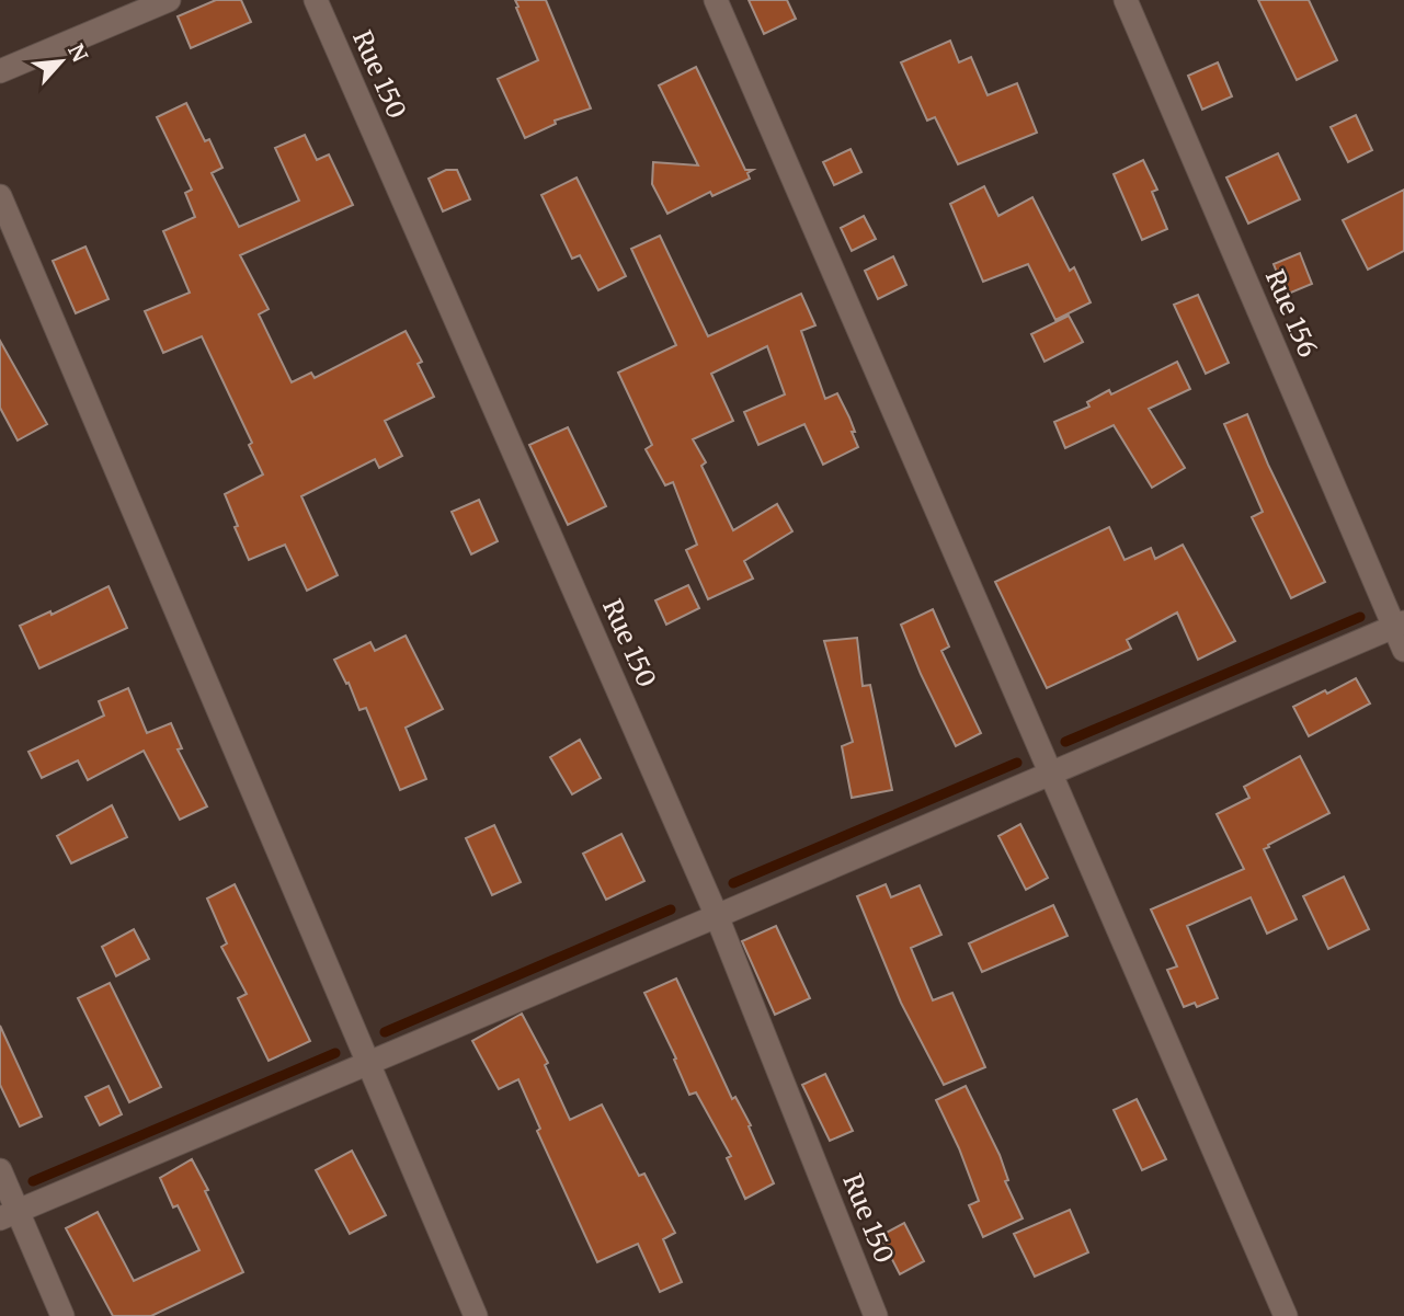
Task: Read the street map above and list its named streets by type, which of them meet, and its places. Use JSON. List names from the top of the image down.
{
  "streets": {
    "street": ["Rue 150", "Rue 156"]
  },
  "north": "top right"
}
